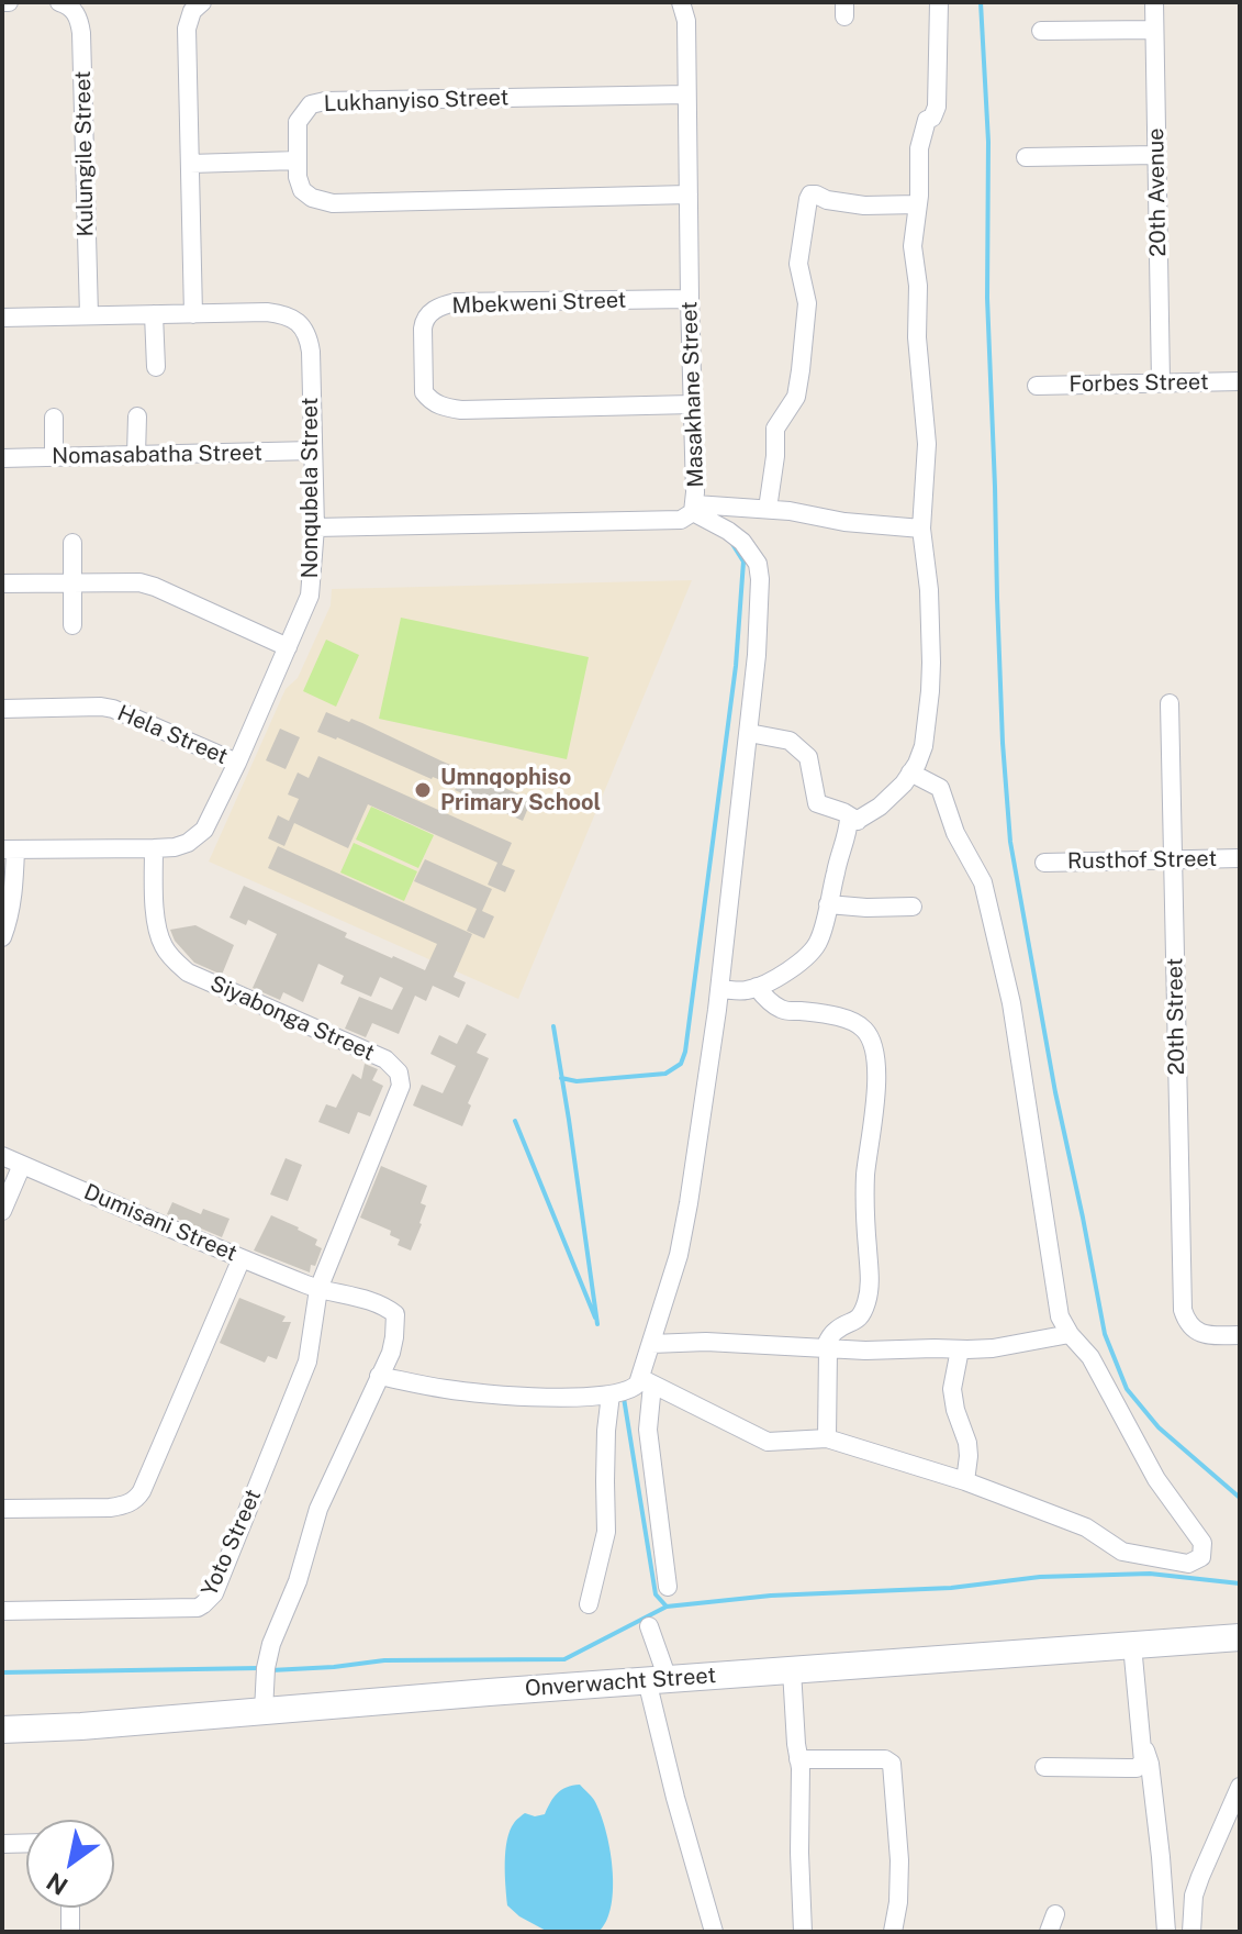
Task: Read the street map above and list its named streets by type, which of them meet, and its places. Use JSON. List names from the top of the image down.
{
  "streets": {
    "street": [
      "Lukhanyiso Street",
      "Kulungile Street",
      "20th Avenue",
      "Mbekweni Street",
      "Forbes Street",
      "Masakhane Street",
      "Nomasabatha Street",
      "Nonqubela Street",
      "Hela Street",
      "Rusthof Street",
      "20th Street",
      "Siyabonga Street",
      "Dumisani Street",
      "Yoto Street",
      "Onverwacht Street"
    ]
  },
  "crossings": [
    ["Lukhanyiso Street", "Masakhane Street"],
    ["Kulungile Street", "Nonqubela Street"],
    ["20th Avenue", "Forbes Street"],
    ["Mbekweni Street", "Masakhane Street"],
    ["Masakhane Street", "Nonqubela Street"],
    ["Nomasabatha Street", "Nonqubela Street"],
    ["Nonqubela Street", "Hela Street"],
    ["Nonqubela Street", "Siyabonga Street"],
    ["Rusthof Street", "20th Street"],
    ["Siyabonga Street", "Dumisani Street"],
    ["Siyabonga Street", "Yoto Street"],
    ["Dumisani Street", "Yoto Street"]
  ],
  "places": ["Umnqophiso Primary School"],
  "north": "bottom left"
}
